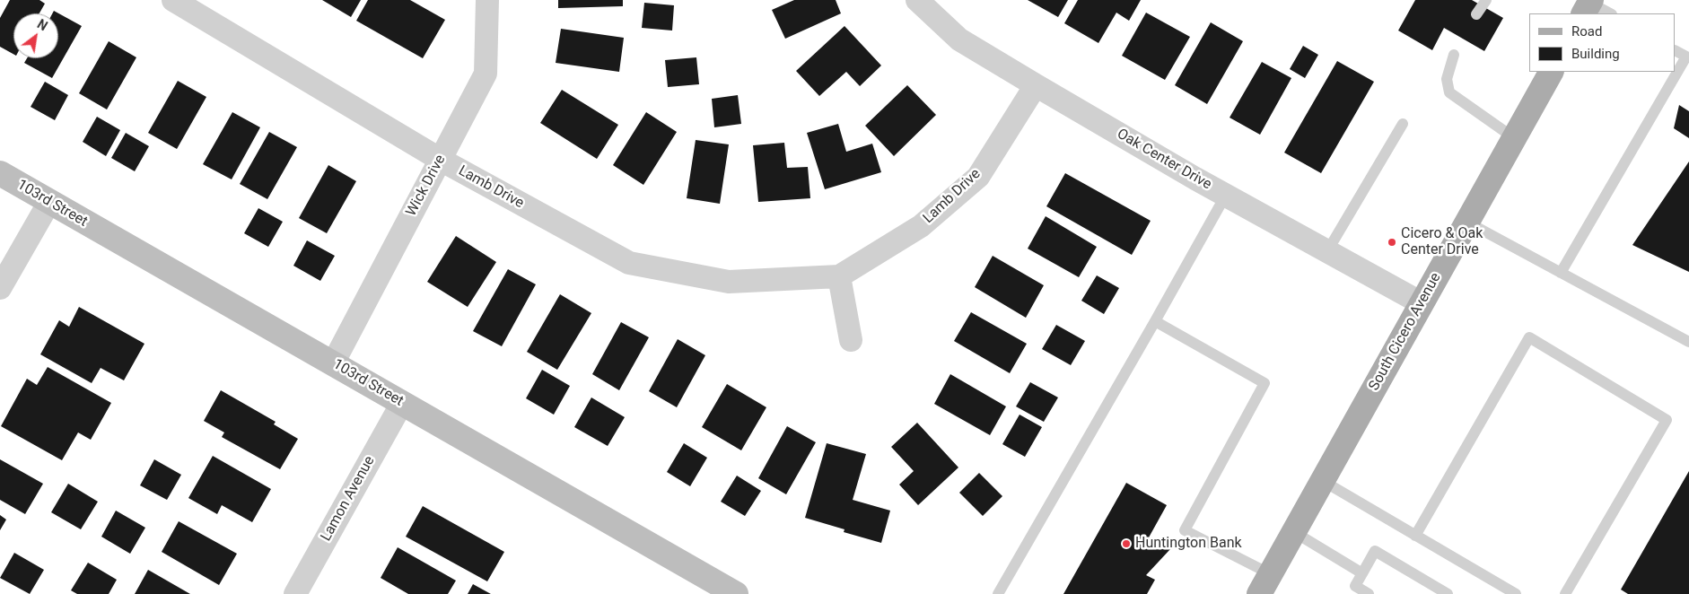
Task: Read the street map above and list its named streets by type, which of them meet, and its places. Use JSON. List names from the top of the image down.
{
  "streets": {
    "main road": ["103rd Street", "South Cicero Avenue"],
    "street": [
      "Oak Center Drive",
      "Wick Drive",
      "Lamb Drive",
      "Lamon Avenue"
    ]
  },
  "crossings": [
    ["Oak Center Drive", "Lamb Drive"],
    ["Oak Center Drive", "South Cicero Avenue"],
    ["Wick Drive", "Lamb Drive"],
    ["Wick Drive", "103rd Street"],
    ["103rd Street", "Lamon Avenue"]
  ],
  "places": ["Cicero & Oak Center Drive", "Huntington Bank"],
  "legend": ["Road", "Building"],
  "north": "top right"
}
